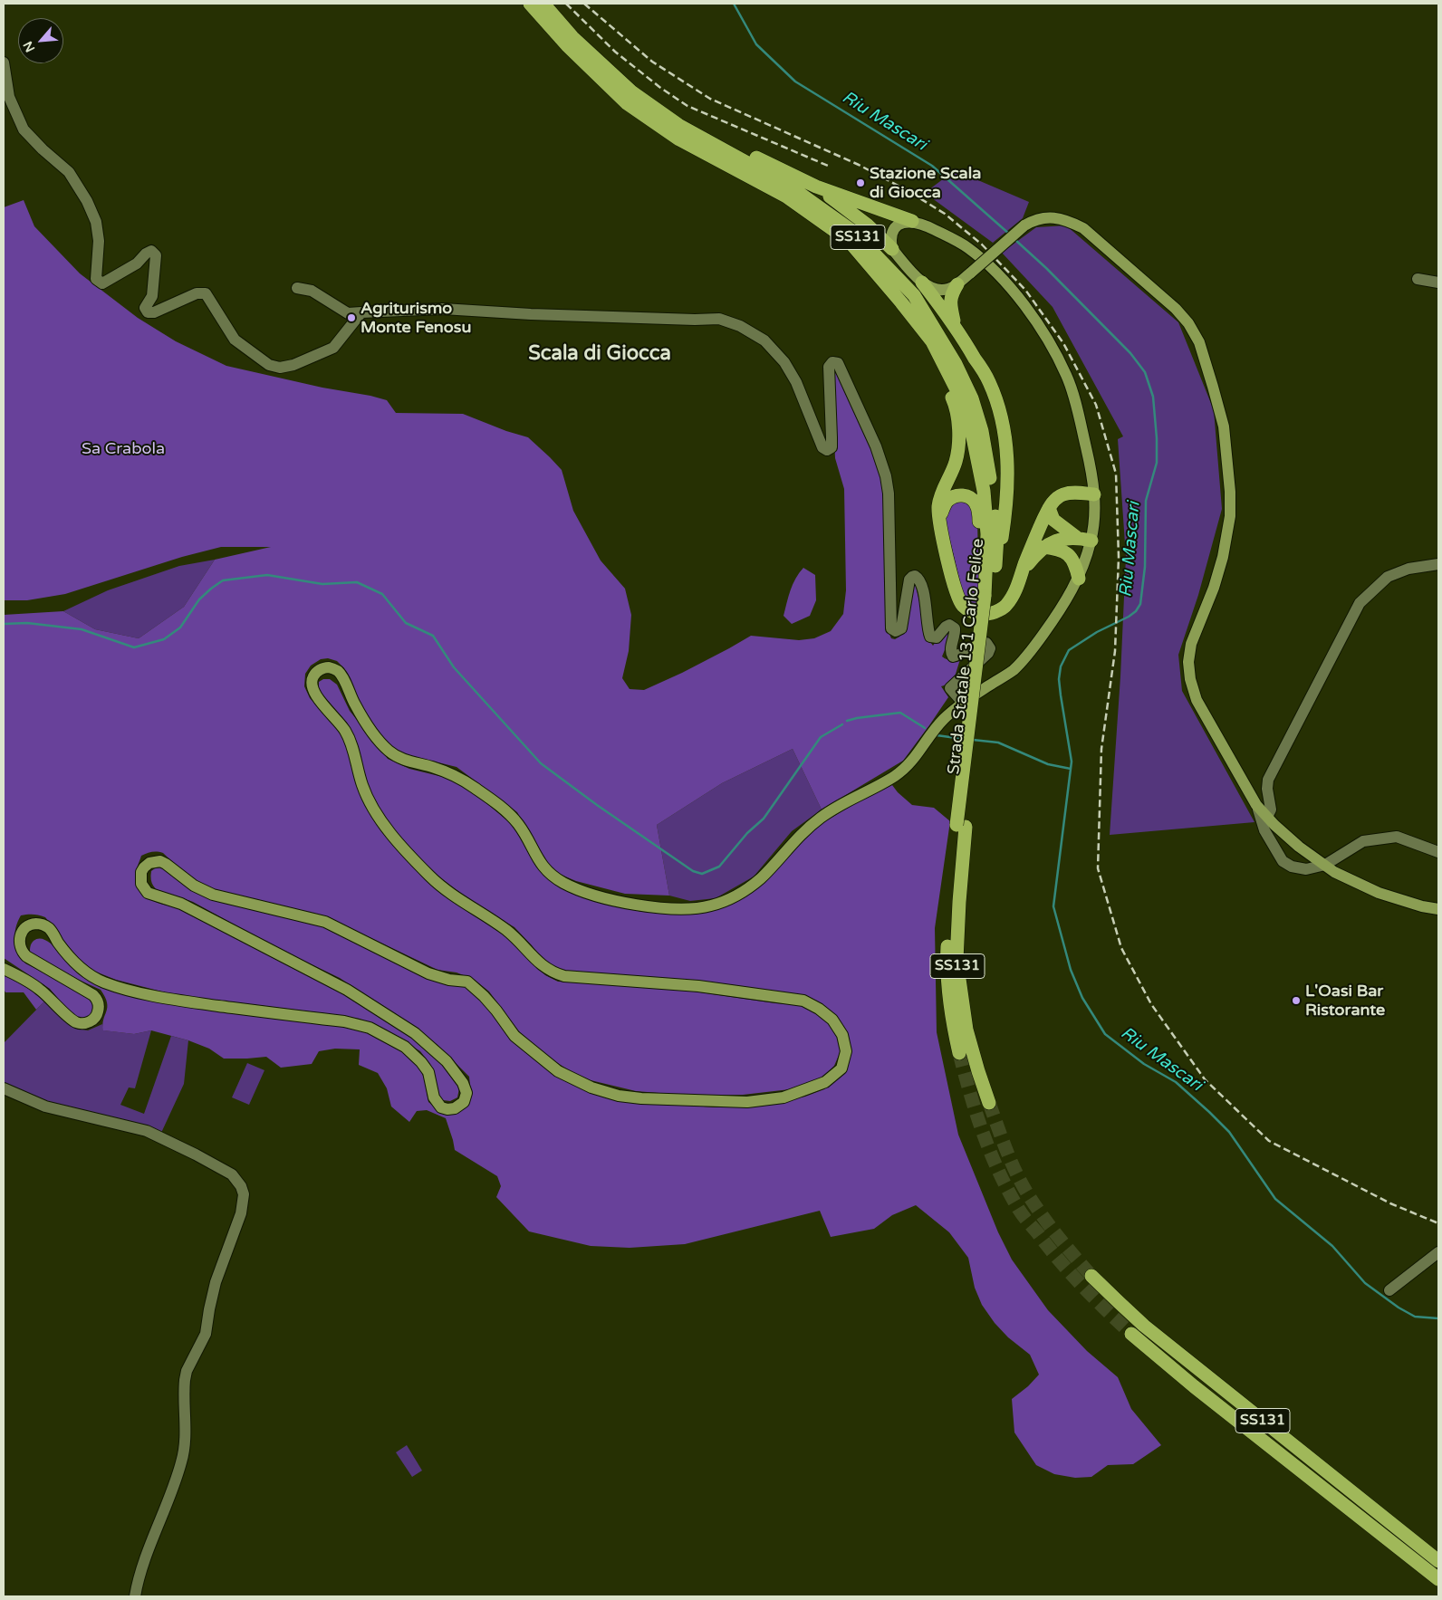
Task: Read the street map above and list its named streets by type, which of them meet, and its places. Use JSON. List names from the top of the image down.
{
  "streets": {
    "highway": ["SS131", "Strada Statale 131 Carlo Felice"]
  },
  "districts": ["Scala di Giocca"],
  "water": ["Riu Mascari"],
  "parks": ["Sa Crabola"],
  "places": ["Stazione Scala di Giocca", "Agriturismo Monte Fenosu", "L'Oasi Bar Ristorante"],
  "north": "bottom left"
}
